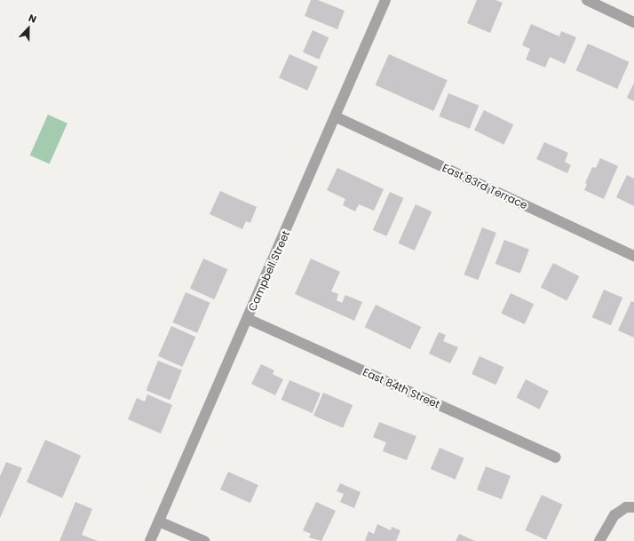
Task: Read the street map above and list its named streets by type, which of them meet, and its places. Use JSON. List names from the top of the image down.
{
  "streets": {
    "street": ["East 83rd Terrace", "Campbell Street", "East 84th Street"]
  },
  "crossings": [
    ["East 83rd Terrace", "Campbell Street"],
    ["Campbell Street", "East 84th Street"]
  ],
  "north": "top"
}
